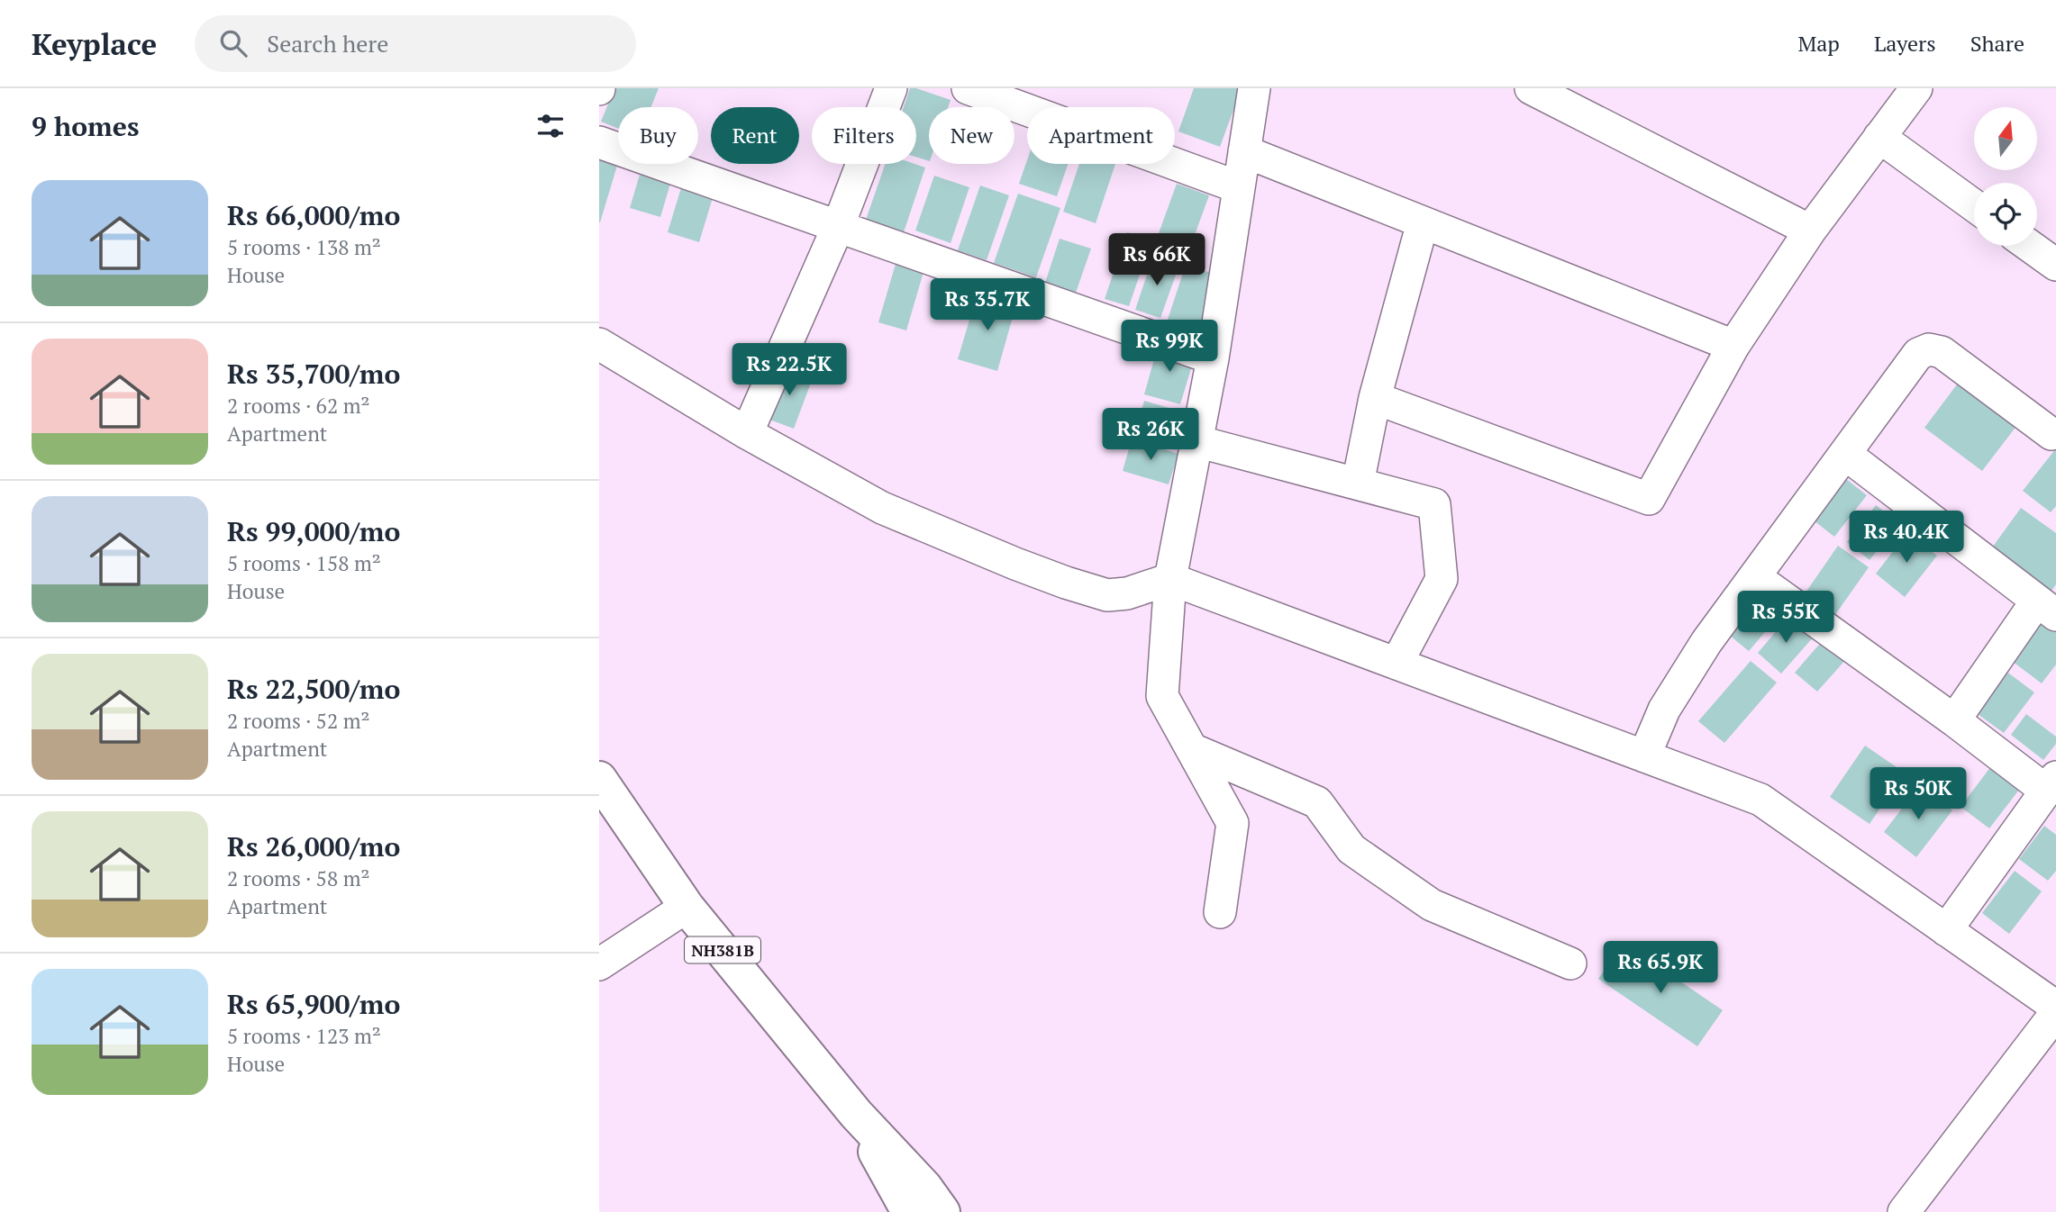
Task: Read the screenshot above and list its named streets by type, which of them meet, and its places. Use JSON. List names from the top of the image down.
{
  "streets": {
    "highway": ["NH381B"]
  },
  "north": "top",
  "page": {
    "header": "Keyplace",
    "search": "Search here",
    "nav": ["Map", "Layers", "Share"],
    "heading": "9 homes",
    "chip": [
      "Buy",
      "Rent",
      "Filters",
      "New",
      "Apartment"
    ],
    "list": [
      {
        "name": "Rs 66,000/mo",
        "note": "5 rooms · 138 m² · House"
      },
      {
        "name": "Rs 35,700/mo",
        "note": "2 rooms · 62 m² · Apartment"
      },
      {
        "name": "Rs 99,000/mo",
        "note": "5 rooms · 158 m² · House"
      },
      {
        "name": "Rs 22,500/mo",
        "note": "2 rooms · 52 m² · Apartment"
      },
      {
        "name": "Rs 26,000/mo",
        "note": "2 rooms · 58 m² · Apartment"
      },
      {
        "name": "Rs 65,900/mo",
        "note": "5 rooms · 123 m² · House"
      }
    ],
    "price": [
      "Rs 66K",
      "Rs 35.7K",
      "Rs 99K",
      "Rs 22.5K",
      "Rs 26K",
      "Rs 40.4K",
      "Rs 55K",
      "Rs 50K",
      "Rs 65.9K"
    ]
  }
}
